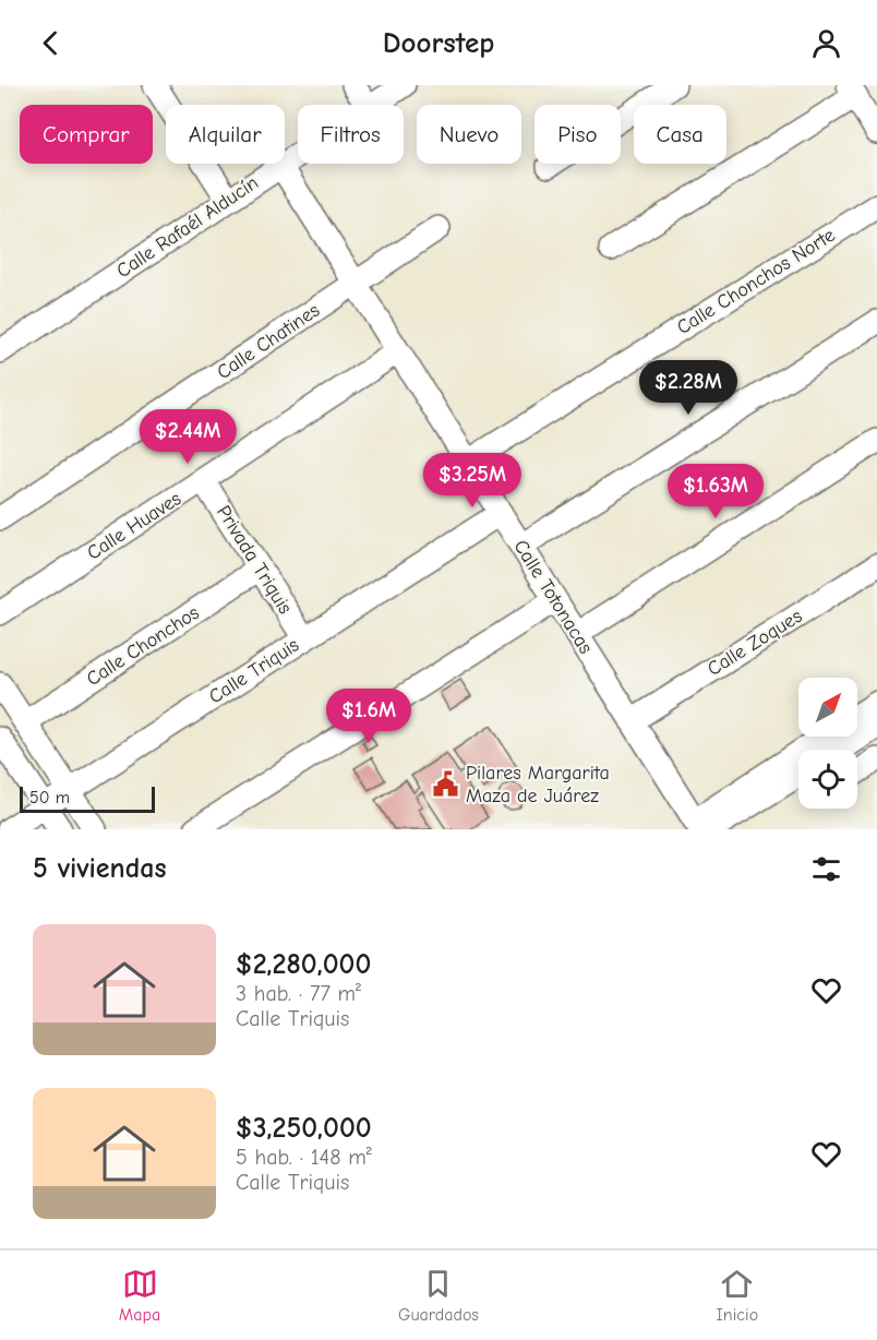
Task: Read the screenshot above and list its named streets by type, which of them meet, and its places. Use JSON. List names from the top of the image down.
{
  "streets": {
    "street": [
      "Calle Rafaél Alducín",
      "Calle Chonchos Norte",
      "Calle Chatines",
      "Calle Huaves",
      "Privada Triquis",
      "Calle Totonacas",
      "Calle Zoques",
      "Calle Chonchos",
      "Calle Triquis"
    ]
  },
  "crossings": [
    ["Calle Rafaél Alducín", "Calle Totonacas"],
    ["Calle Chonchos Norte", "Calle Totonacas"],
    ["Calle Chatines", "Calle Totonacas"],
    ["Calle Huaves", "Privada Triquis"],
    ["Calle Huaves", "Calle Totonacas"],
    ["Privada Triquis", "Calle Chonchos"],
    ["Privada Triquis", "Calle Triquis"],
    ["Calle Totonacas", "Calle Zoques"],
    ["Calle Totonacas", "Calle Triquis"]
  ],
  "places": {
    "public building": ["Pilares Margarita Maza de Juárez"]
  },
  "scale_bar": "50 m",
  "north": "top right",
  "page": {
    "header": "Doorstep",
    "chip": [
      "Comprar",
      "Alquilar",
      "Filtros",
      "Nuevo",
      "Piso",
      "Casa"
    ],
    "price": [
      "$2.28M",
      "$2.44M",
      "$3.25M",
      "$1.63M",
      "$1.6M"
    ],
    "scale": "50 m",
    "heading": "5 viviendas",
    "list": [
      {
        "name": "$2,280,000",
        "note": "3 hab. · 77 m² · Calle Triquis"
      },
      {
        "name": "$3,250,000",
        "note": "5 hab. · 148 m² · Calle Triquis"
      }
    ],
    "tabs": ["Mapa", "Guardados", "Inicio"]
  }
}
